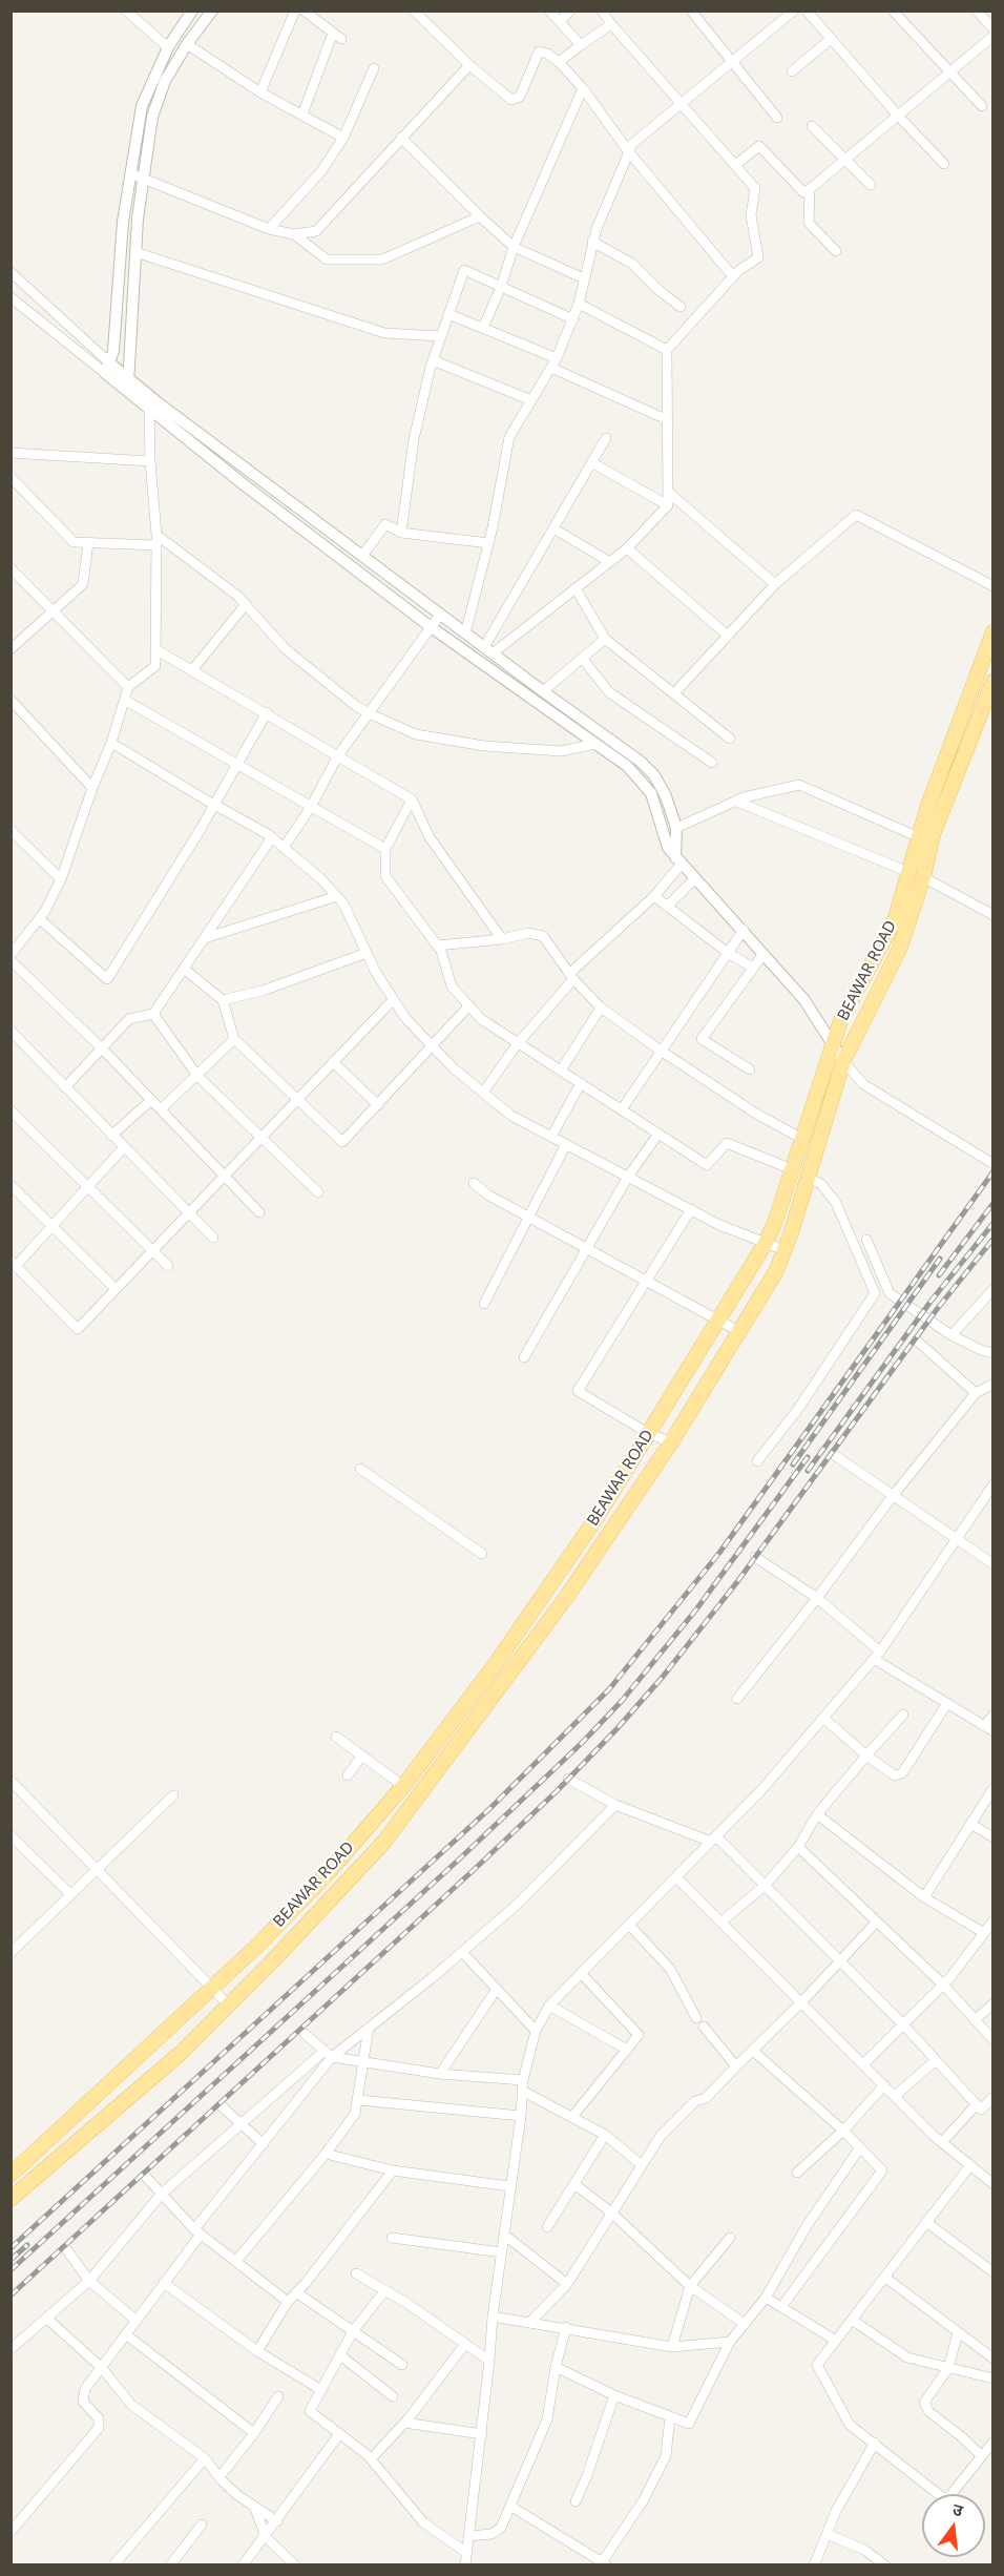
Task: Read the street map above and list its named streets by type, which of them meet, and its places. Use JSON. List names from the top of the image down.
{
  "streets": {
    "main road": ["BEAWAR ROAD"]
  },
  "north": "top"
}
